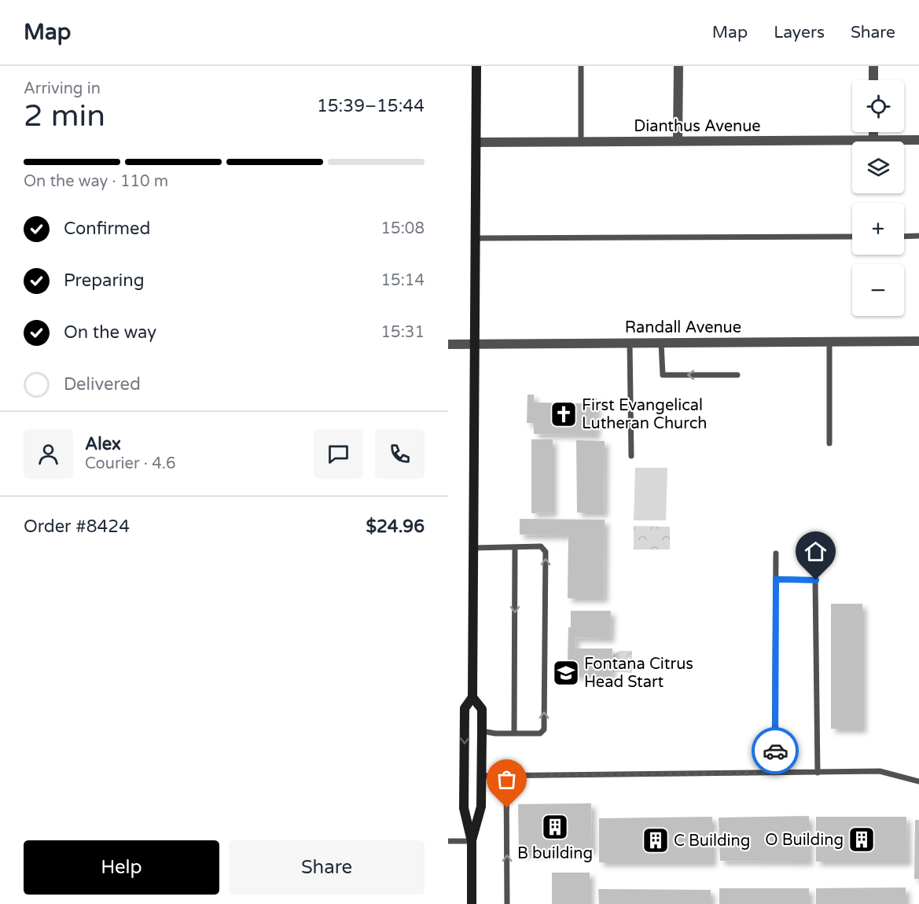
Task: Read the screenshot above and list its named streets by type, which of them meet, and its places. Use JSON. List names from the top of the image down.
{
  "streets": {
    "street": ["Dianthus Avenue", "Randall Avenue"]
  },
  "places": {
    "church": ["First Evangelical Lutheran Church"],
    "school or university": ["Fontana Citrus Head Start"],
    "building": ["B building", "O Building", "C Building"]
  },
  "page": {
    "header": "Map",
    "nav": ["Map", "Layers", "Share"],
    "heading": ["2 min", "Arriving in", "15:39–15:44"],
    "panel": [
      "Alex",
      "Courier · 4.6",
      "Order #8424",
      "$24.96"
    ],
    "map_buttons": ["+", "−"],
    "bar": "On the way · 110 m",
    "list": [
      ["Confirmed", "15:08"],
      ["Preparing", "15:14"],
      ["On the way", "15:31"],
      "Delivered"
    ],
    "buttons": ["Help", "Share"]
  }
}
